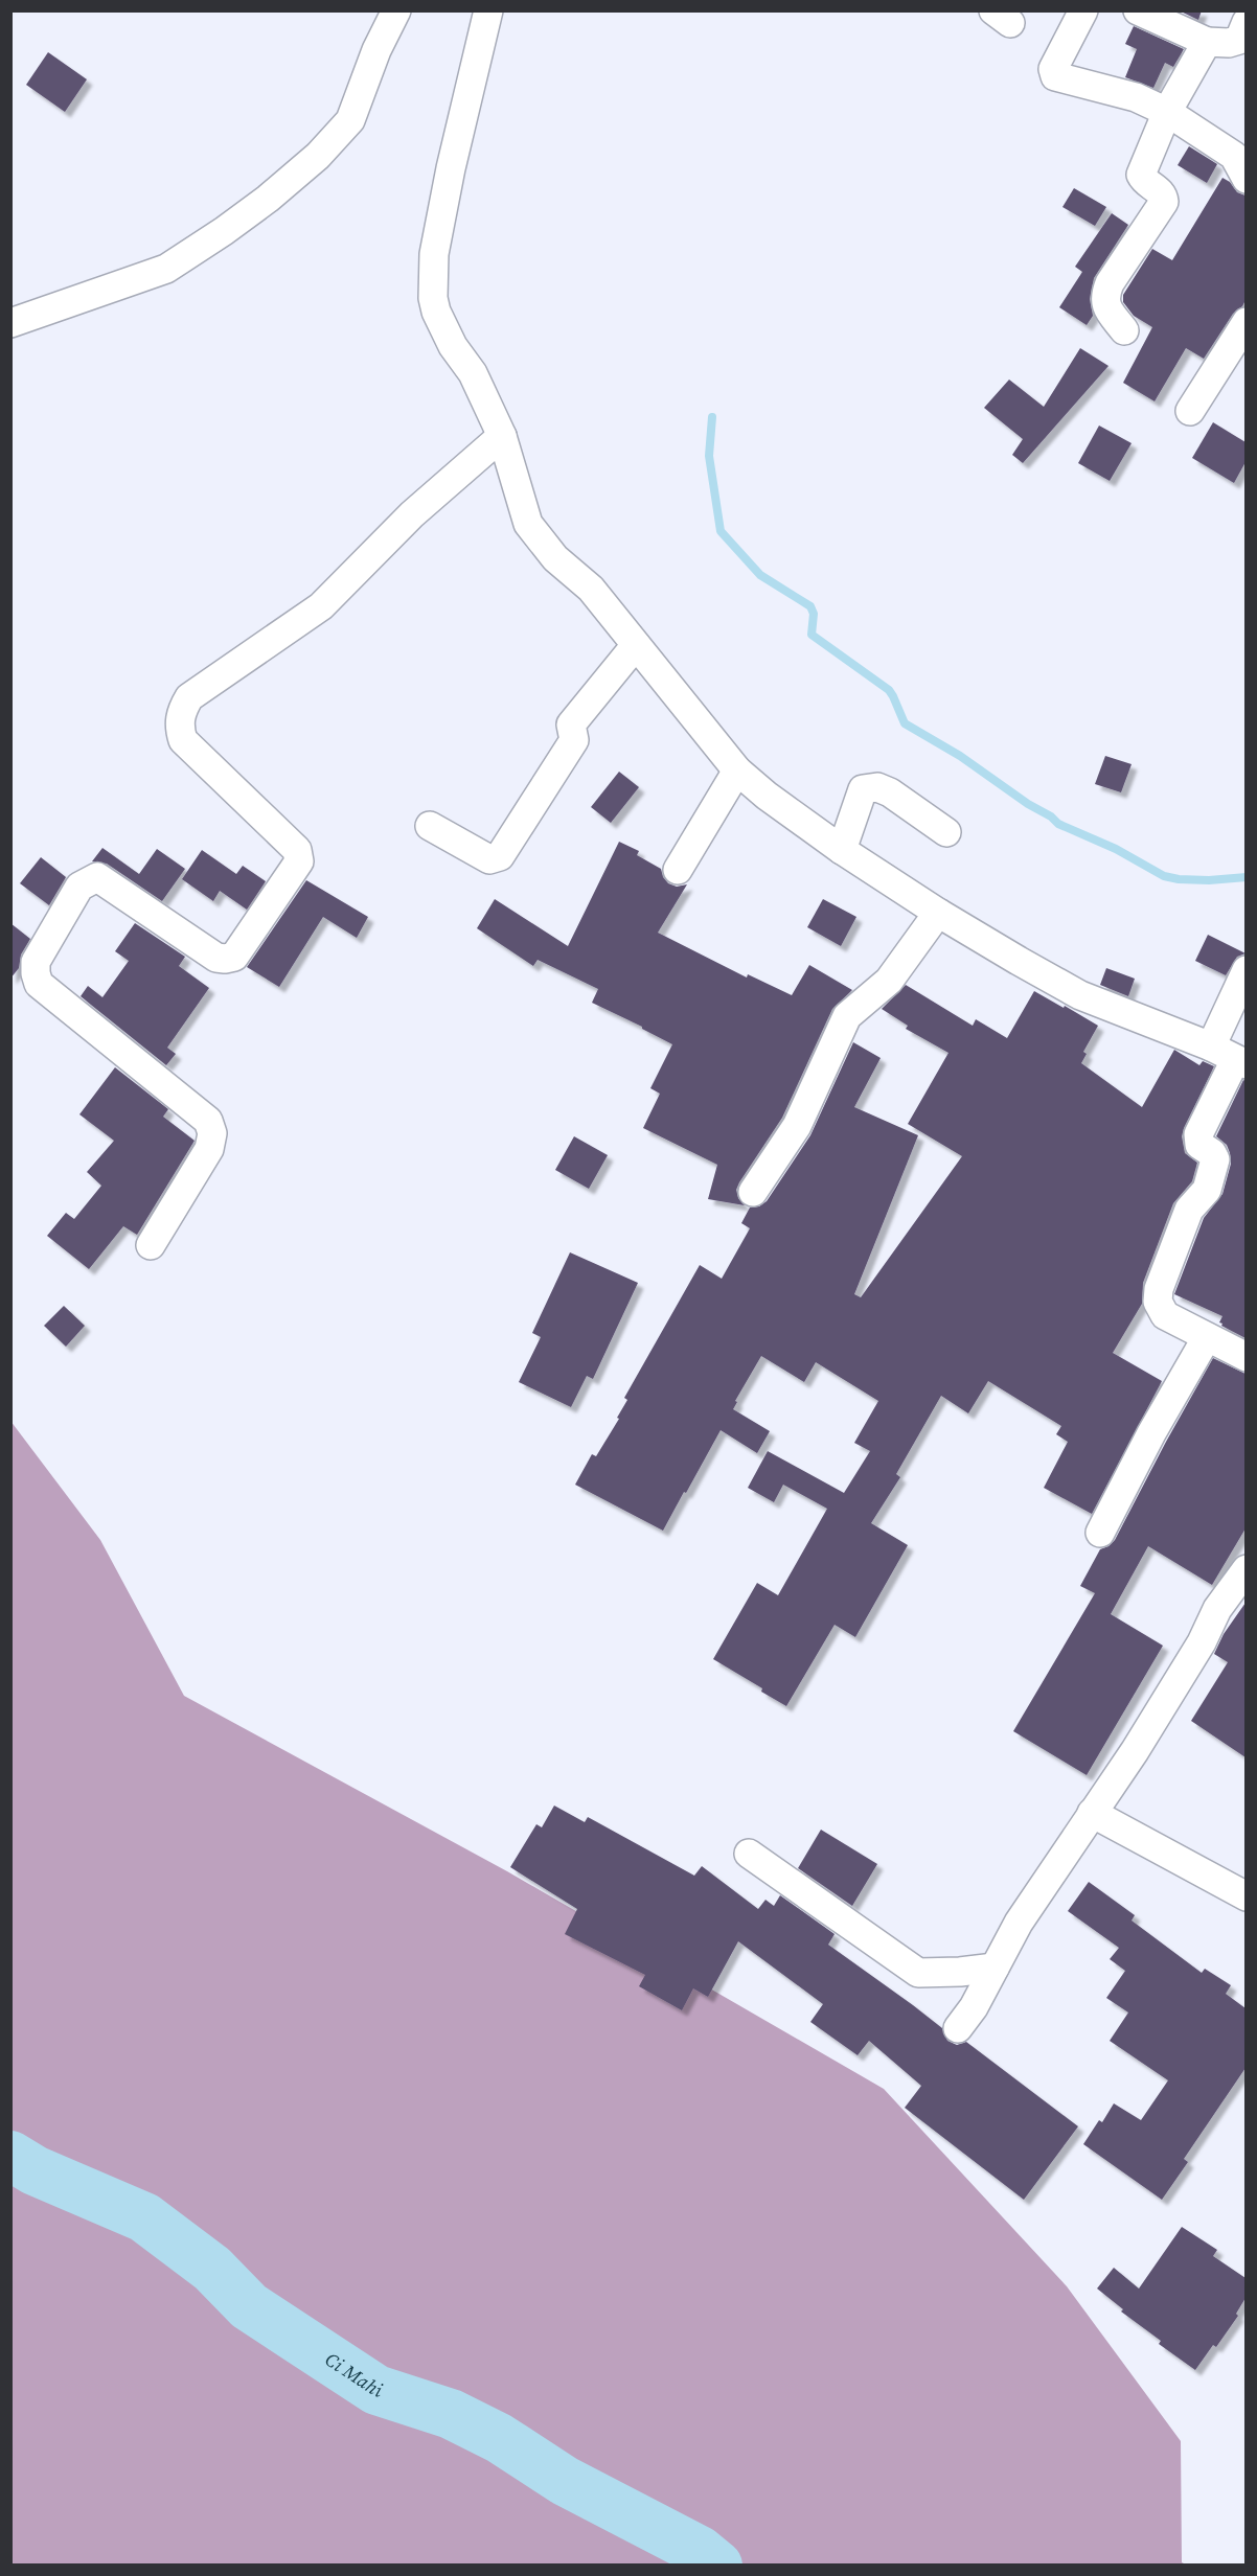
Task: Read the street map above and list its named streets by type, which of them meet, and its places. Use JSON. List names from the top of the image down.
{
  "water": ["Ci Mahi"]
}
